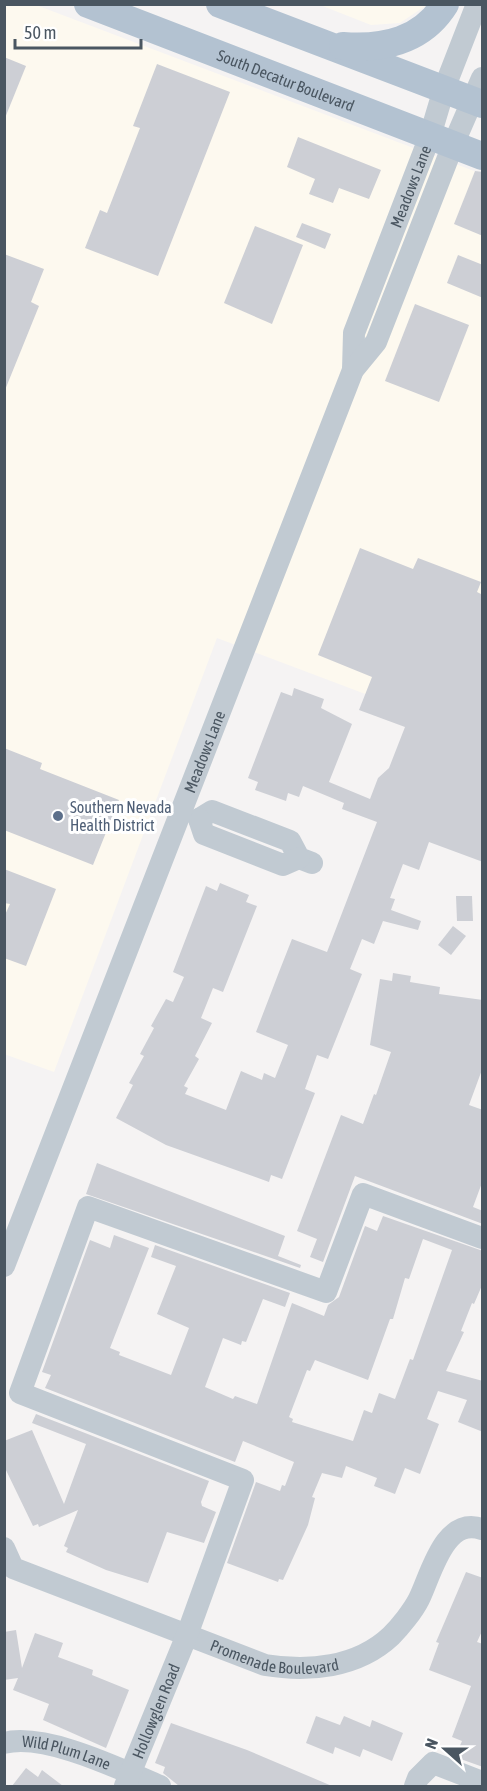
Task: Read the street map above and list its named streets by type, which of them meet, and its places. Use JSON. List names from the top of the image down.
{
  "streets": {
    "main road": ["South Decatur Boulevard"],
    "street": [
      "Meadows Lane",
      "Promenade Boulevard",
      "Hollowglen Road",
      "Wild Plum Lane"
    ]
  },
  "crossings": [
    ["South Decatur Boulevard", "Meadows Lane"],
    ["Promenade Boulevard", "Hollowglen Road"],
    ["Hollowglen Road", "Wild Plum Lane"]
  ],
  "places": ["Southern Nevada Health District"],
  "scale_bar": "50 m",
  "north": "left"
}
